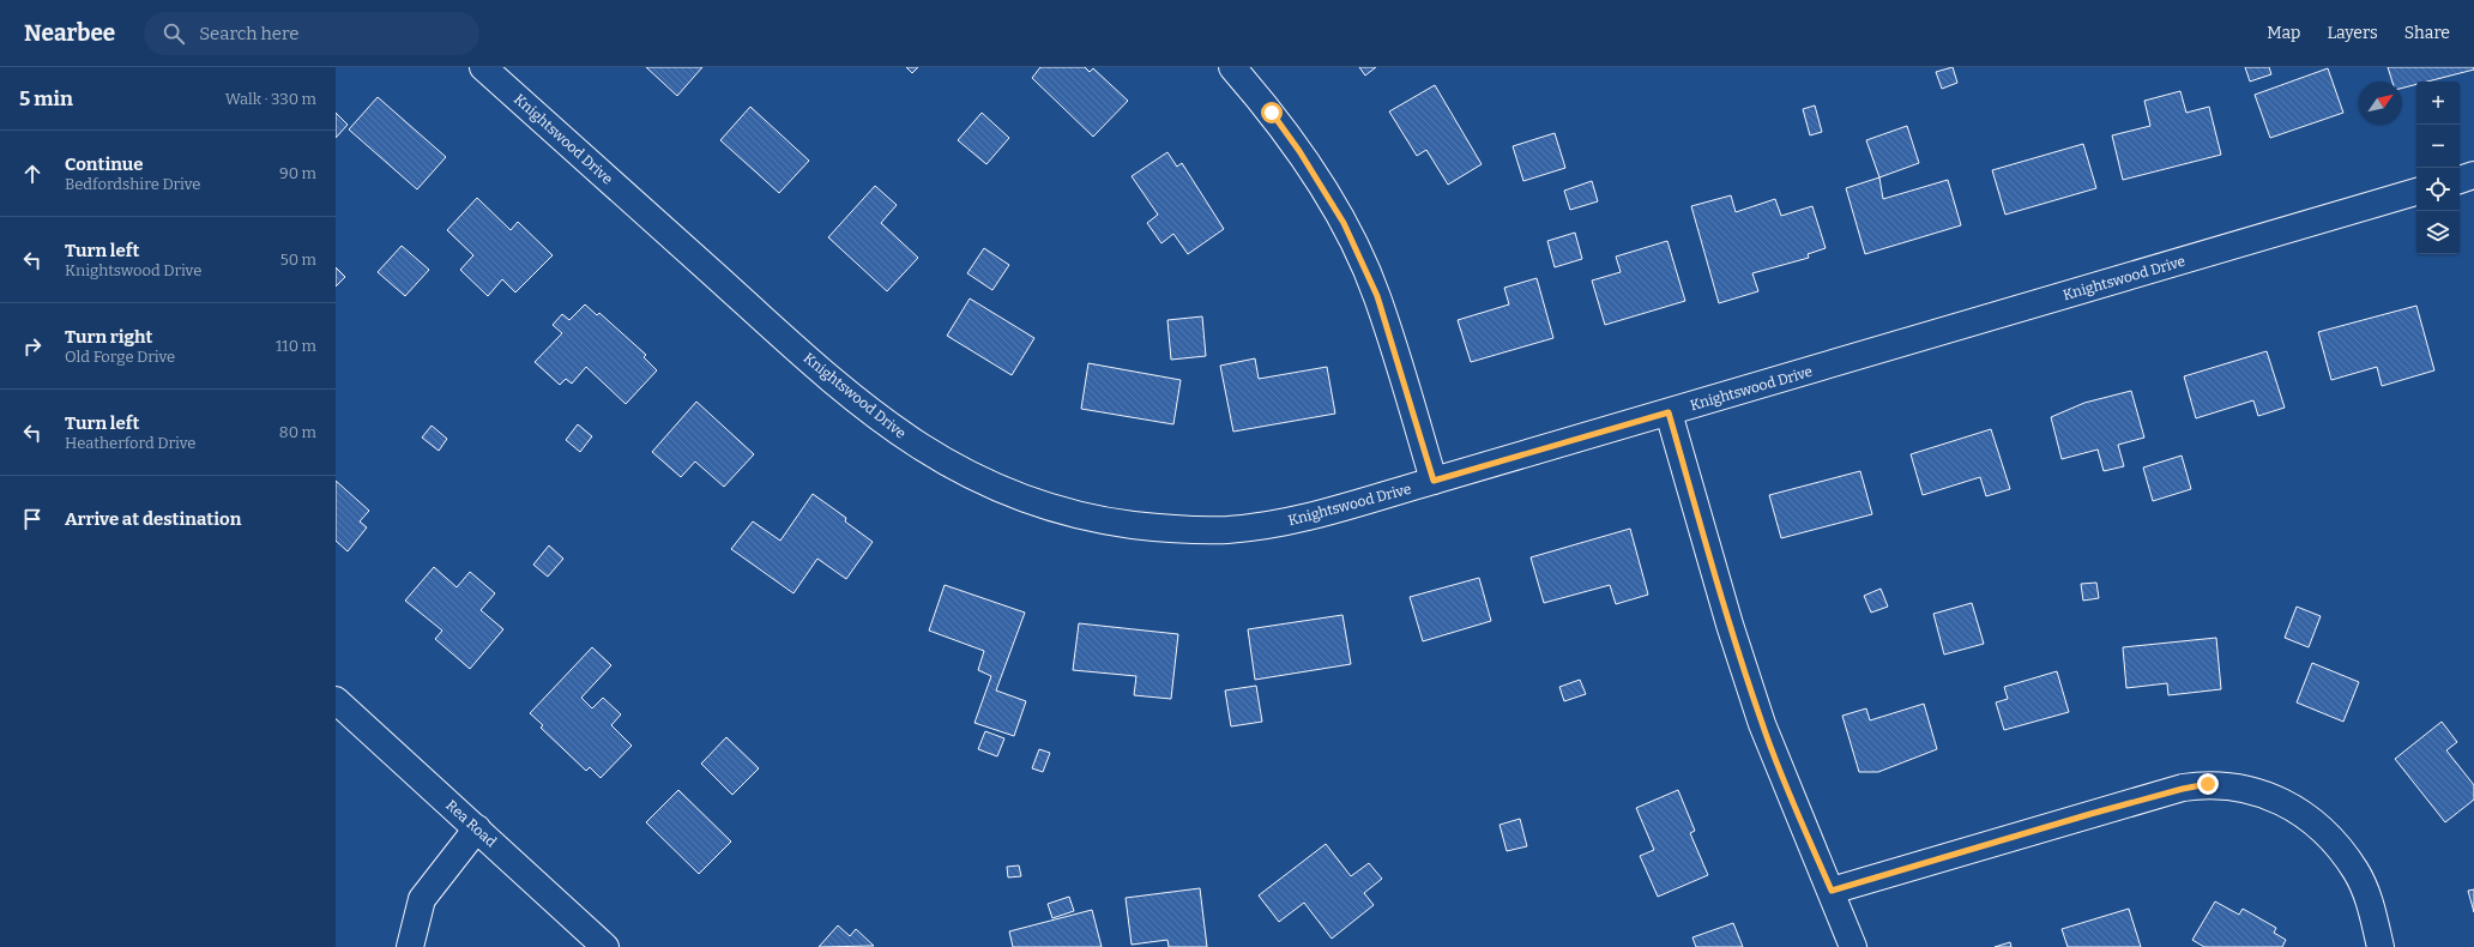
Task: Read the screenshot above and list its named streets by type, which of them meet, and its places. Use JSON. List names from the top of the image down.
{
  "streets": {
    "street": ["Knightswood Drive", "Rea Road"]
  },
  "north": "top right",
  "page": {
    "header": "Nearbee",
    "search": "Search here",
    "nav": ["Map", "Layers", "Share"],
    "heading": ["5 min", "Walk · 330 m"],
    "map_buttons": ["+", "−"],
    "list": [
      ["Continue", "Bedfordshire Drive", "90 m"],
      ["Turn left", "Knightswood Drive", "50 m"],
      ["Turn right", "Old Forge Drive", "110 m"],
      ["Turn left", "Heatherford Drive", "80 m"],
      "Arrive at destination"
    ]
  }
}
